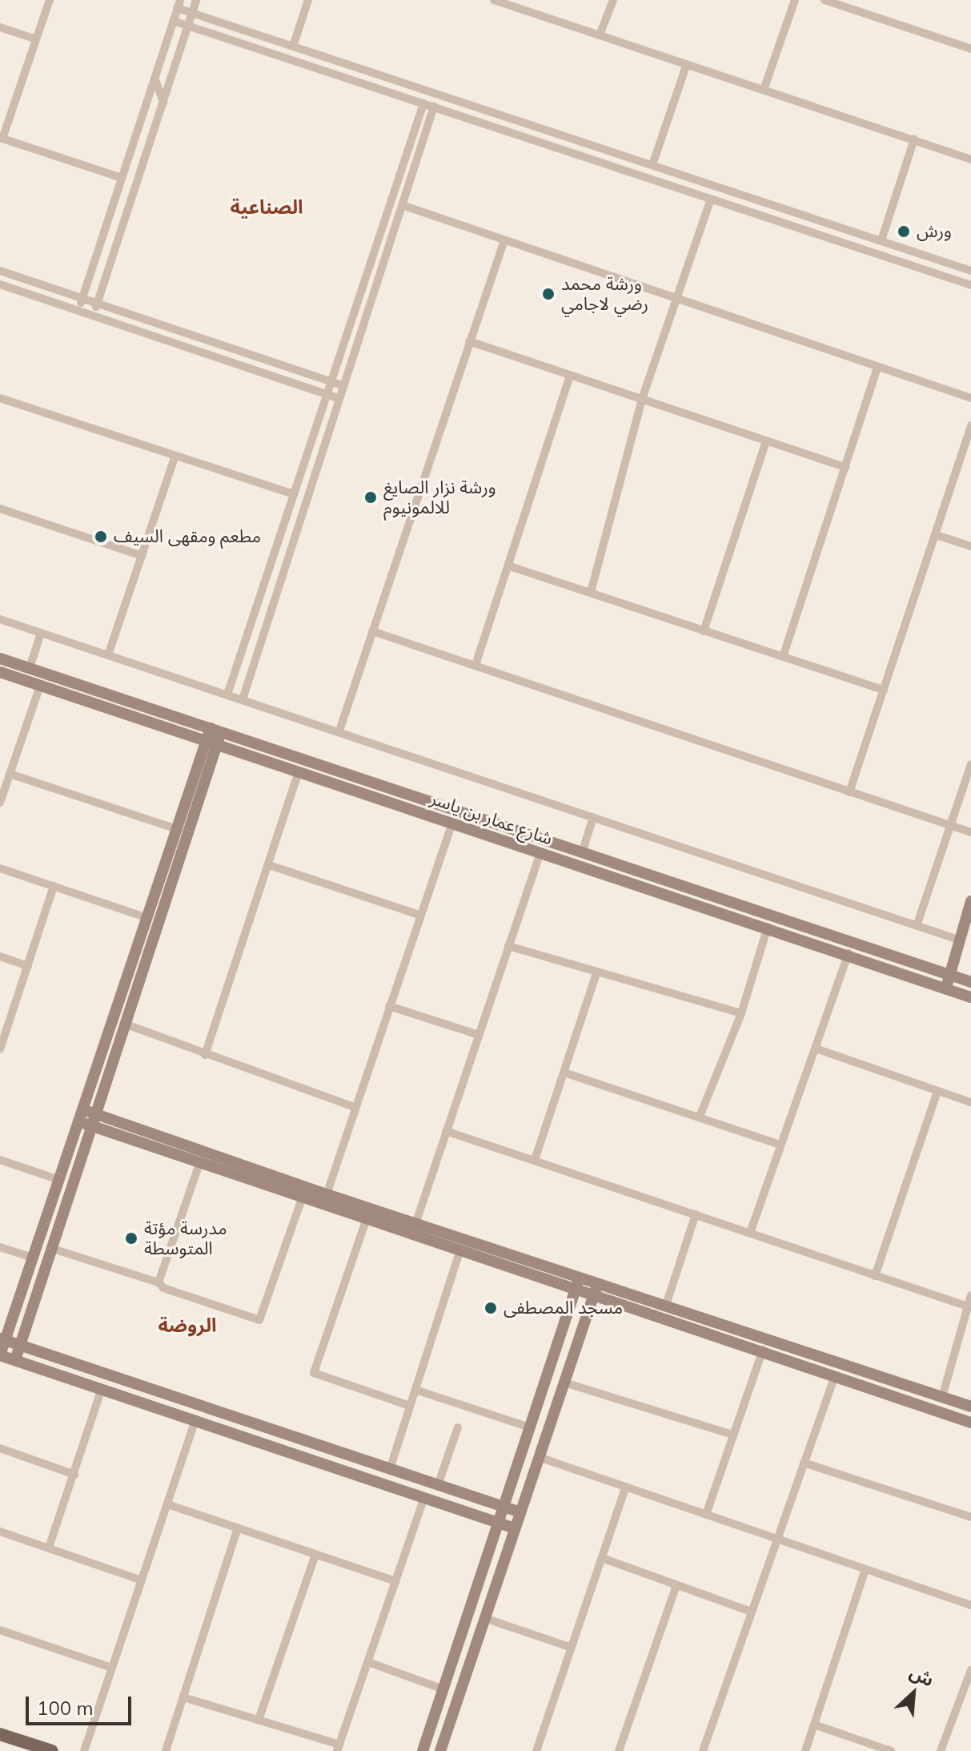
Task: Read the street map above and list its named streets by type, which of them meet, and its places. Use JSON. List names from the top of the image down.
{
  "streets": {
    "street": ["شارع عمار بن ياسر"]
  },
  "districts": ["الصناعية", "الروضة"],
  "places": [
    "ورش",
    "ورشة محمد رضي لاجامي",
    "ورشة نزار الصايغ للالمونيوم",
    "مطعم ومقهى السيف",
    "مدرسة مؤتة المتوسطة",
    "مسجد المصطفى"
  ],
  "scale_bar": "100 m",
  "north": "top right"
}
